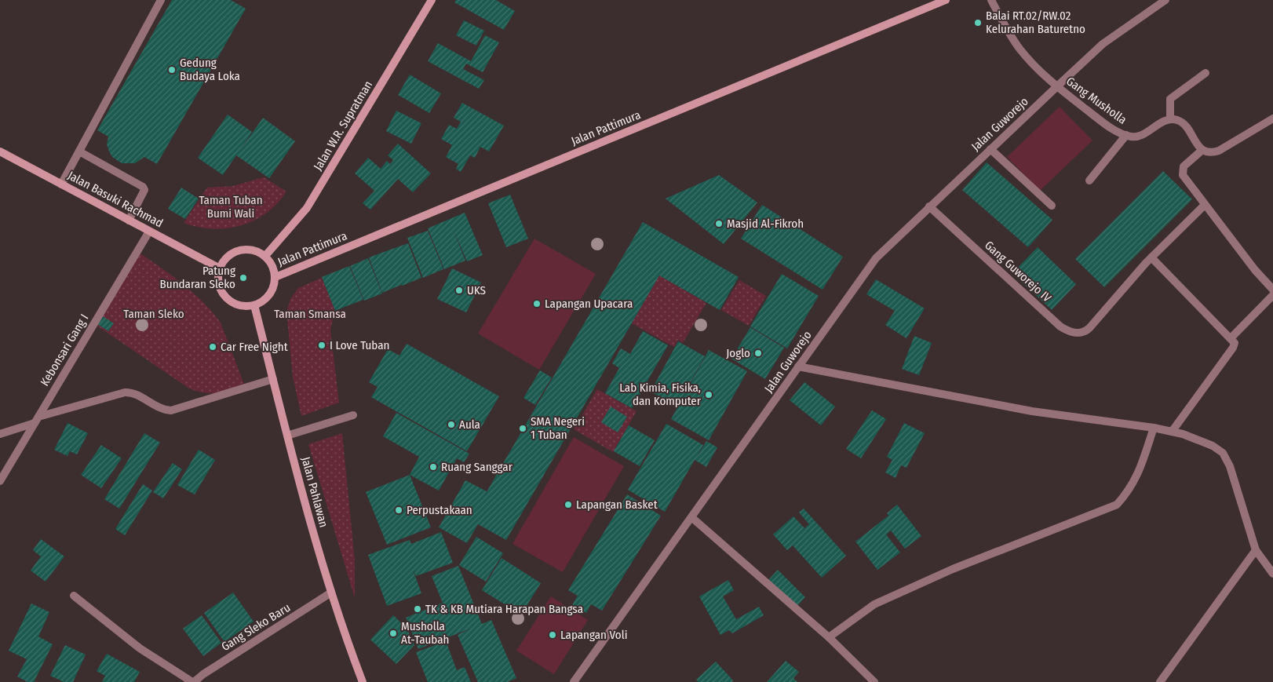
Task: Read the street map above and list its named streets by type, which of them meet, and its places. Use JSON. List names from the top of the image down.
{
  "streets": {
    "street": [
      "Gang Musholla",
      "Jalan Guworejo",
      "Jalan W.R. Supratman",
      "Jalan Pattimura",
      "Jalan Basuki Rachmad",
      "Gang Guworejo IV",
      "Kebonsari Gang I",
      "Jalan Pahlawan",
      "Gang Sleko Baru"
    ]
  },
  "crossings": [
    ["Gang Musholla", "Jalan Guworejo"],
    ["Jalan Guworejo", "Gang Guworejo IV"],
    ["Jalan W.R. Supratman", "Jalan Pattimura"],
    ["Jalan W.R. Supratman", "Jalan Basuki Rachmad"],
    ["Jalan W.R. Supratman", "Jalan Pahlawan"],
    ["Jalan Pattimura", "Jalan Basuki Rachmad"],
    ["Jalan Pattimura", "Jalan Pahlawan"],
    ["Jalan Basuki Rachmad", "Kebonsari Gang I"],
    ["Jalan Basuki Rachmad", "Jalan Pahlawan"],
    ["Jalan Pahlawan", "Gang Sleko Baru"]
  ],
  "parks": ["Taman Tuban Bumi Wali", "Taman Sleko", "Taman Smansa"],
  "places": [
    "Balai RT.02/RW.02 Kelurahan Baturetno",
    "Gedung Budaya Loka",
    "Masjid Al-Fikroh",
    "Patung Bundaran Sleko",
    "UKS",
    "Lapangan Upacara",
    "I Love Tuban",
    "Car Free Night",
    "Joglo",
    "Lab Kimia, Fisika, dan Komputer",
    "Aula",
    "SMA Negeri 1 Tuban",
    "Ruang Sanggar",
    "Lapangan Basket",
    "Perpustakaan",
    "TK & KB Mutiara Harapan Bangsa",
    "Musholla At-Taubah",
    "Lapangan Voli"
  ]
}
